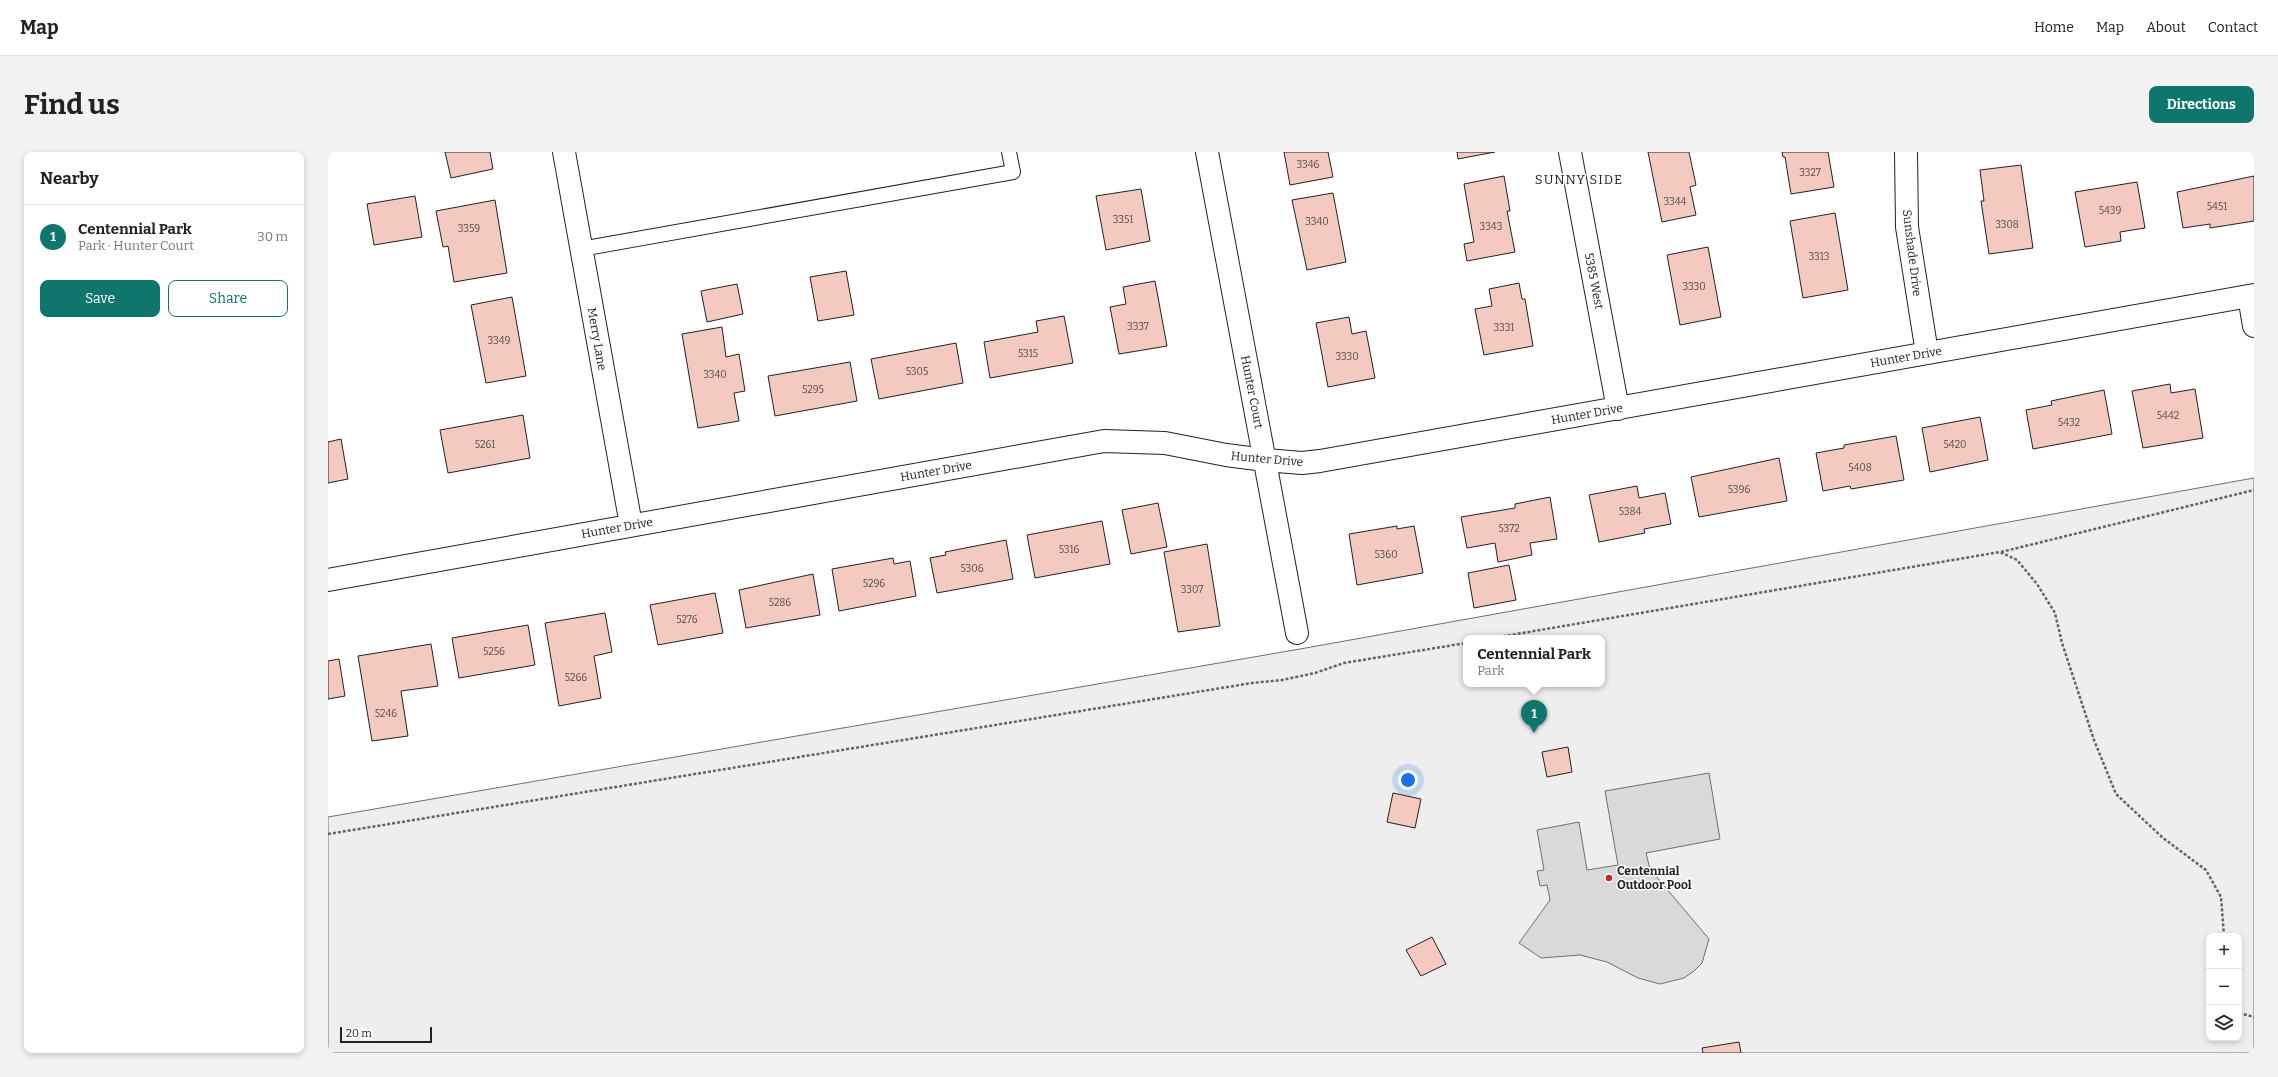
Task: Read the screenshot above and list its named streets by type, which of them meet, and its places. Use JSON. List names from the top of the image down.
{
  "streets": {
    "street": [
      "Sunshade Drive",
      "5385 West",
      "Merry Lane",
      "Hunter Drive",
      "Hunter Court"
    ]
  },
  "crossings": [
    ["Sunshade Drive", "Hunter Drive"],
    ["5385 West", "Hunter Drive"],
    ["Merry Lane", "Hunter Drive"],
    ["Hunter Drive", "Hunter Court"]
  ],
  "districts": ["SUNNY SIDE"],
  "places": ["Centennial Outdoor Pool"],
  "house_numbers": [
    "3346",
    "3327",
    "3344",
    "5451",
    "5439",
    "3351",
    "3340",
    "3308",
    "3343",
    "3359",
    "3313",
    "3330",
    "3337",
    "3331",
    "3349",
    "5315",
    "3330",
    "5305",
    "3340",
    "5295",
    "5442",
    "5432",
    "5261",
    "5420",
    "5408",
    "5396",
    "5384",
    "5372",
    "5316",
    "5360",
    "5306",
    "5296",
    "3307",
    "5286",
    "5276",
    "5256",
    "5266",
    "5246"
  ],
  "scale_bar": "20 m",
  "page": {
    "header": "Map",
    "nav": [
      "Home",
      "Map",
      "About",
      "Contact"
    ],
    "buttons": [
      "Directions",
      ["Save", "Share"]
    ],
    "title": "Find us",
    "heading": "Nearby",
    "list": [
      {
        "mark": "1",
        "name": "Centennial Park",
        "note": "Park · Hunter Court",
        "value": "30 m"
      }
    ],
    "popup": ["Centennial Park", "Park"],
    "pins": "1",
    "map_buttons": ["+", "−"],
    "scale": "20 m"
  }
}
